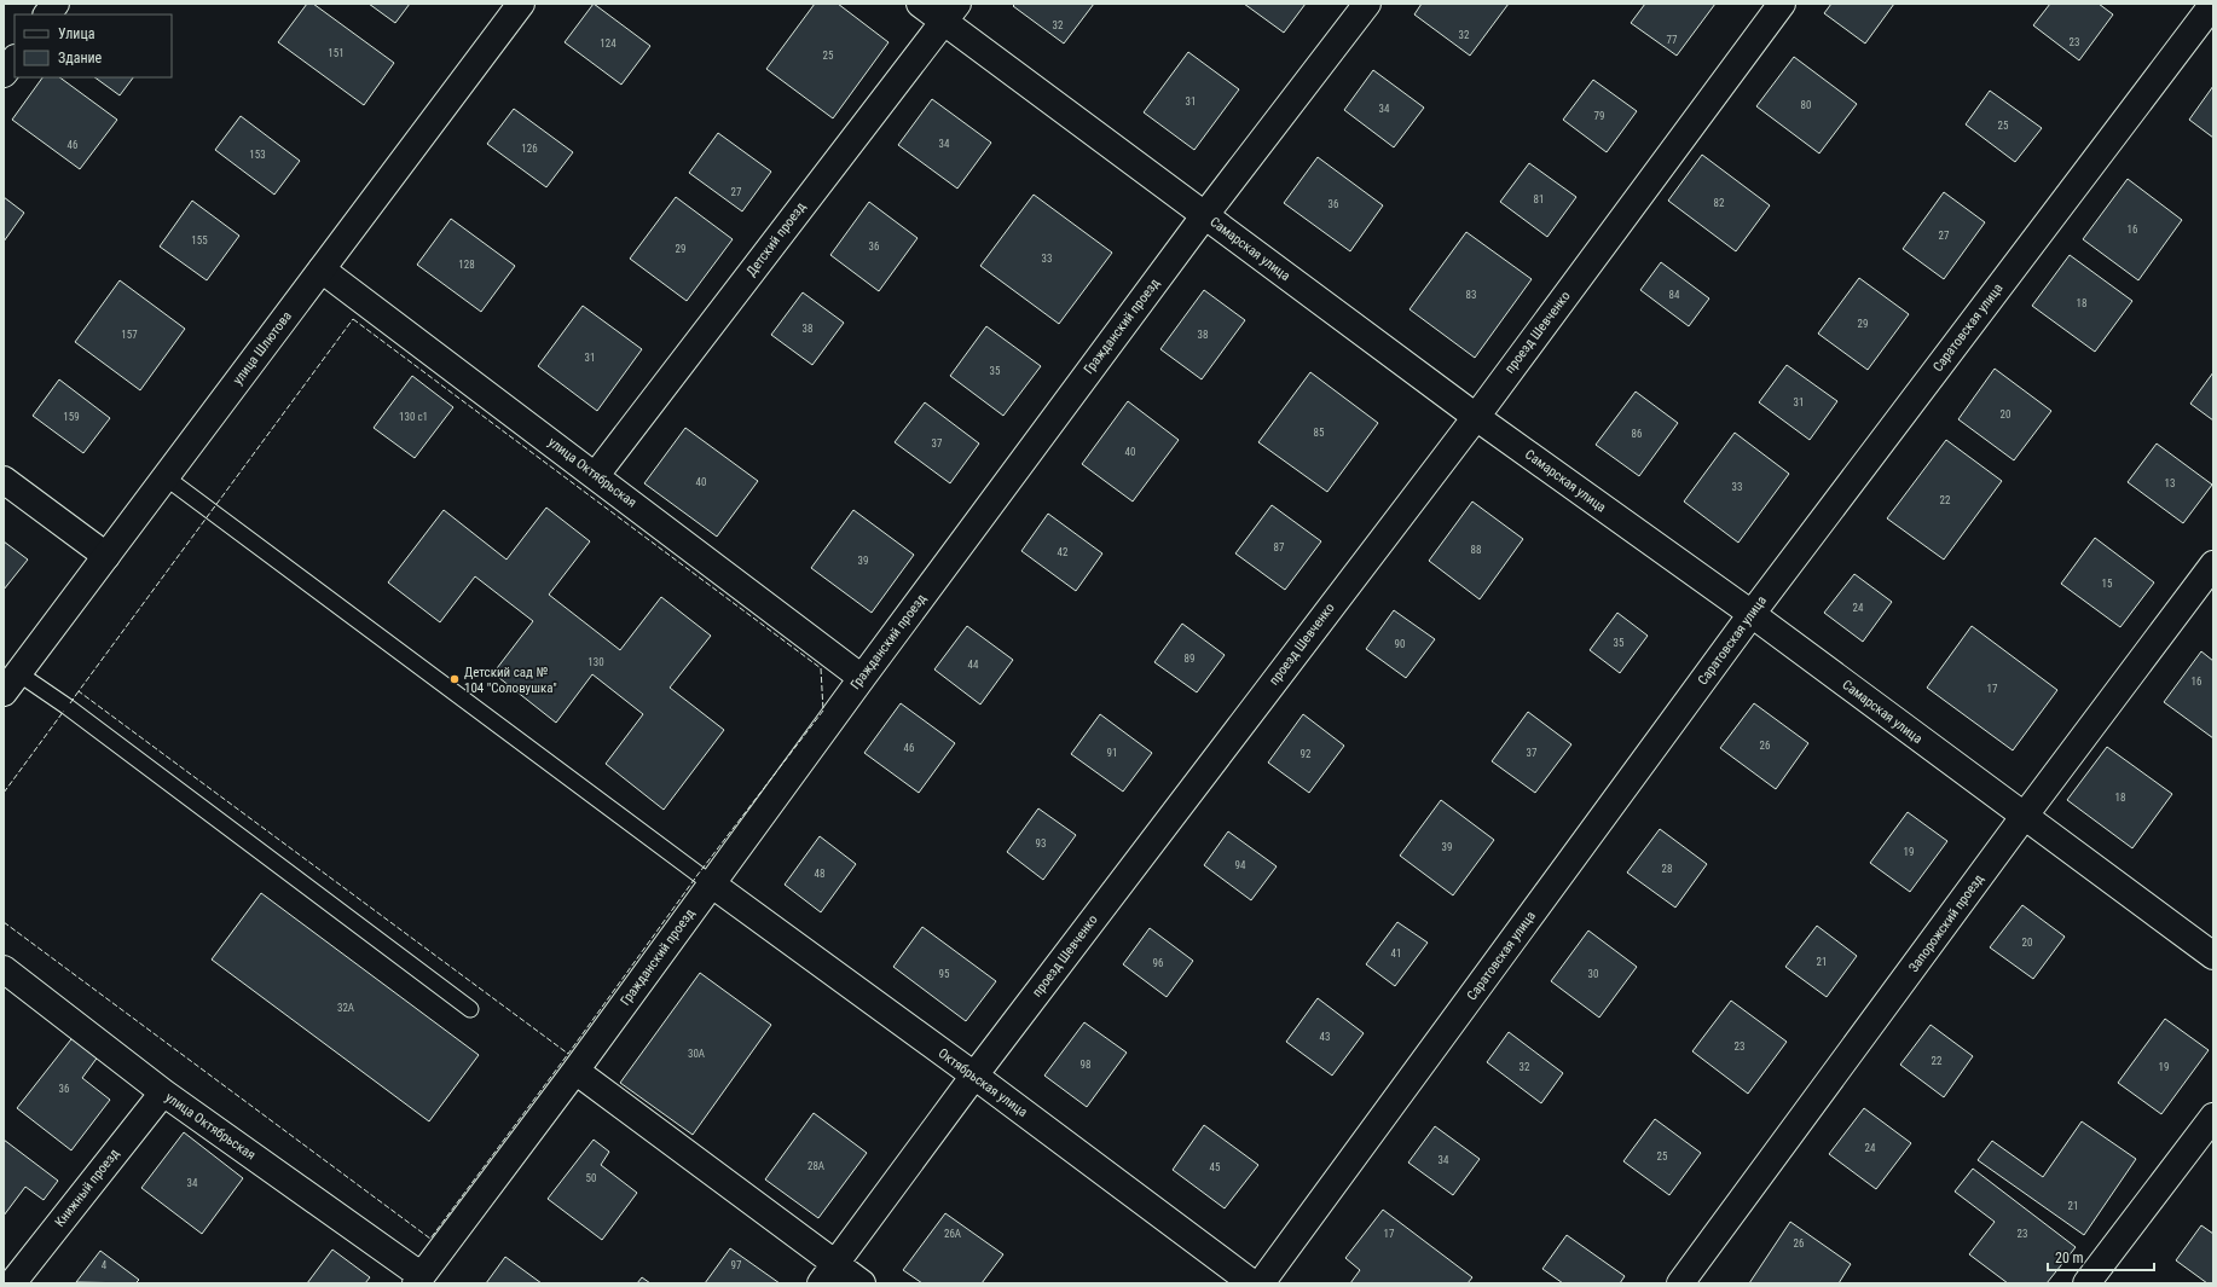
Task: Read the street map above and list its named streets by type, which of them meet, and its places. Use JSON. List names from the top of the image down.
{
  "streets": {
    "street": [
      "Детский проезд",
      "Самарская улица",
      "Гражданский проезд",
      "Саратовская улица",
      "проезд Шевченко",
      "улица Шлютова",
      "улица Октябрьская",
      "Запорожский проезд",
      "Октябрьская улица",
      "Книжный проезд"
    ]
  },
  "crossings": [
    ["Детский проезд", "Самарская улица"],
    ["Детский проезд", "улица Октябрьская"],
    ["Самарская улица", "Гражданский проезд"],
    ["Самарская улица", "Саратовская улица"],
    ["Самарская улица", "проезд Шевченко"],
    ["Самарская улица", "Запорожский проезд"],
    ["Гражданский проезд", "улица Октябрьская"],
    ["Гражданский проезд", "Октябрьская улица"],
    ["проезд Шевченко", "Октябрьская улица"],
    ["улица Шлютова", "улица Октябрьская"],
    ["улица Октябрьская", "Книжный проезд"]
  ],
  "places": ["Детский сад № 104 \"Соловушка\""],
  "house_numbers": [
    "32",
    "32",
    "77",
    "23",
    "124",
    "151",
    "25",
    "31",
    "80",
    "34",
    "79",
    "25",
    "34",
    "46",
    "126",
    "153",
    "27",
    "81",
    "82",
    "36",
    "16",
    "27",
    "155",
    "36",
    "29",
    "33",
    "128",
    "83",
    "84",
    "18",
    "29",
    "38",
    "157",
    "38",
    "31",
    "35",
    "31",
    "20",
    "159",
    "130 с1",
    "85",
    "86",
    "37",
    "40",
    "40",
    "13",
    "33",
    "22",
    "87",
    "88",
    "42",
    "39",
    "15",
    "24",
    "35",
    "90",
    "89",
    "130",
    "44",
    "16",
    "17",
    "26",
    "46",
    "91",
    "37",
    "92",
    "18",
    "93",
    "39",
    "19",
    "94",
    "28",
    "48",
    "20",
    "41",
    "21",
    "96",
    "95",
    "30",
    "32А",
    "43",
    "23",
    "30А",
    "22",
    "98",
    "32",
    "19",
    "36",
    "24",
    "25",
    "34",
    "28А",
    "45",
    "50",
    "34",
    "21",
    "26А",
    "17",
    "23",
    "26",
    "4",
    "97"
  ],
  "legend": ["Улица", "Здание"],
  "scale_bar": "20 m"
}
